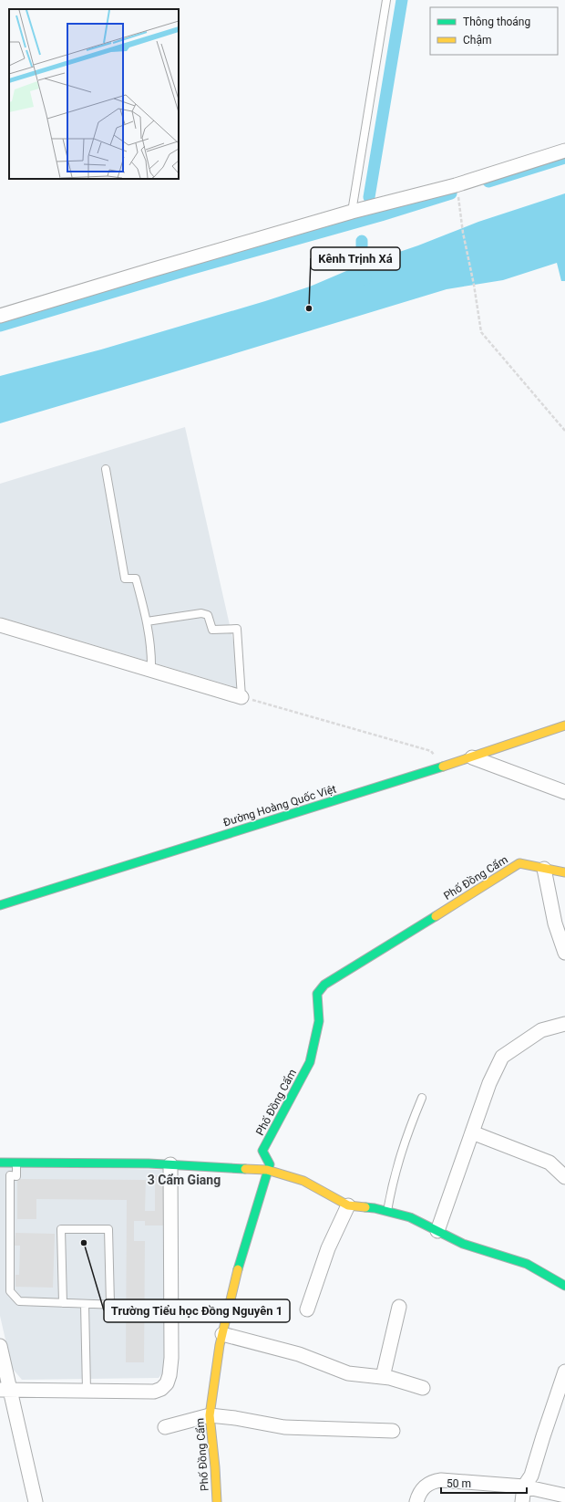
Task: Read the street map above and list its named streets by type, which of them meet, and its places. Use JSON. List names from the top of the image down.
{
  "streets": {
    "street": ["Đường Hoàng Quốc Việt", "Phố Đồng Cẩm"]
  },
  "districts": ["3 Cẩm Giang"],
  "places": ["Kênh Trịnh Xá", "Trường Tiểu học Đồng Nguyên 1"],
  "legend": ["Thông thoáng", "Chậm"],
  "scale_bar": "50 m"
}
